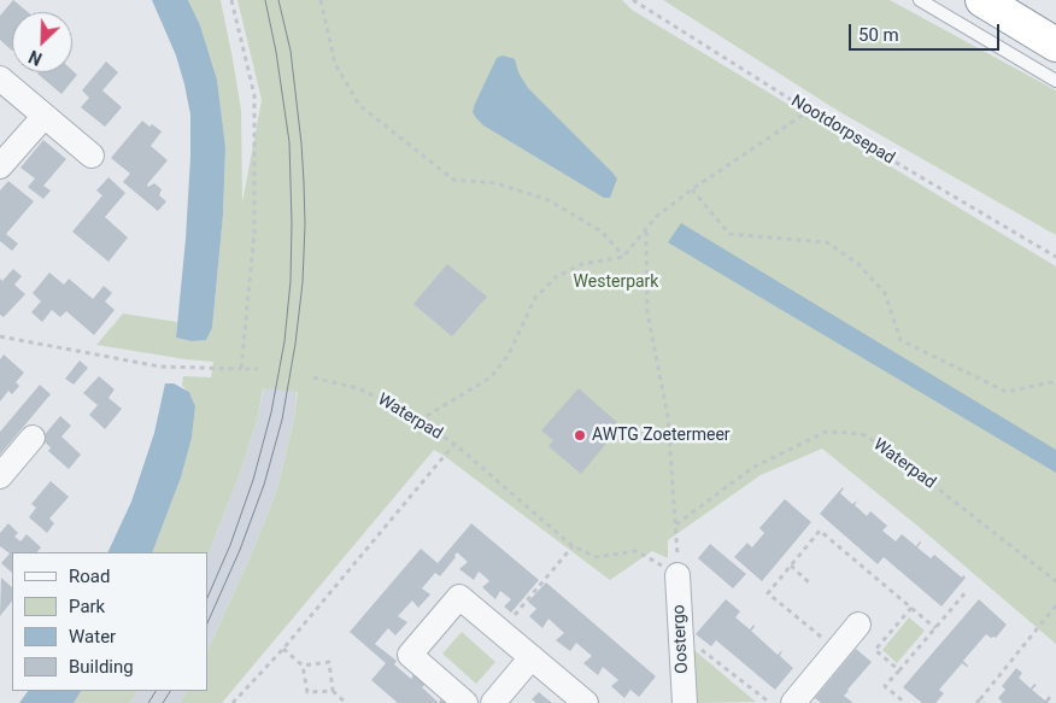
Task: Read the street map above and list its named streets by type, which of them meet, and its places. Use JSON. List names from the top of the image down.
{
  "streets": {
    "street": ["Oostergo"],
    "path": ["Nootdorpsepad", "Waterpad"]
  },
  "crossings": [
    ["Waterpad", "Oostergo"]
  ],
  "parks": ["Westerpark"],
  "places": ["AWTG Zoetermeer"],
  "legend": [
    "Road",
    "Park",
    "Water",
    "Building"
  ],
  "scale_bar": "50 m",
  "north": "bottom left"
}
